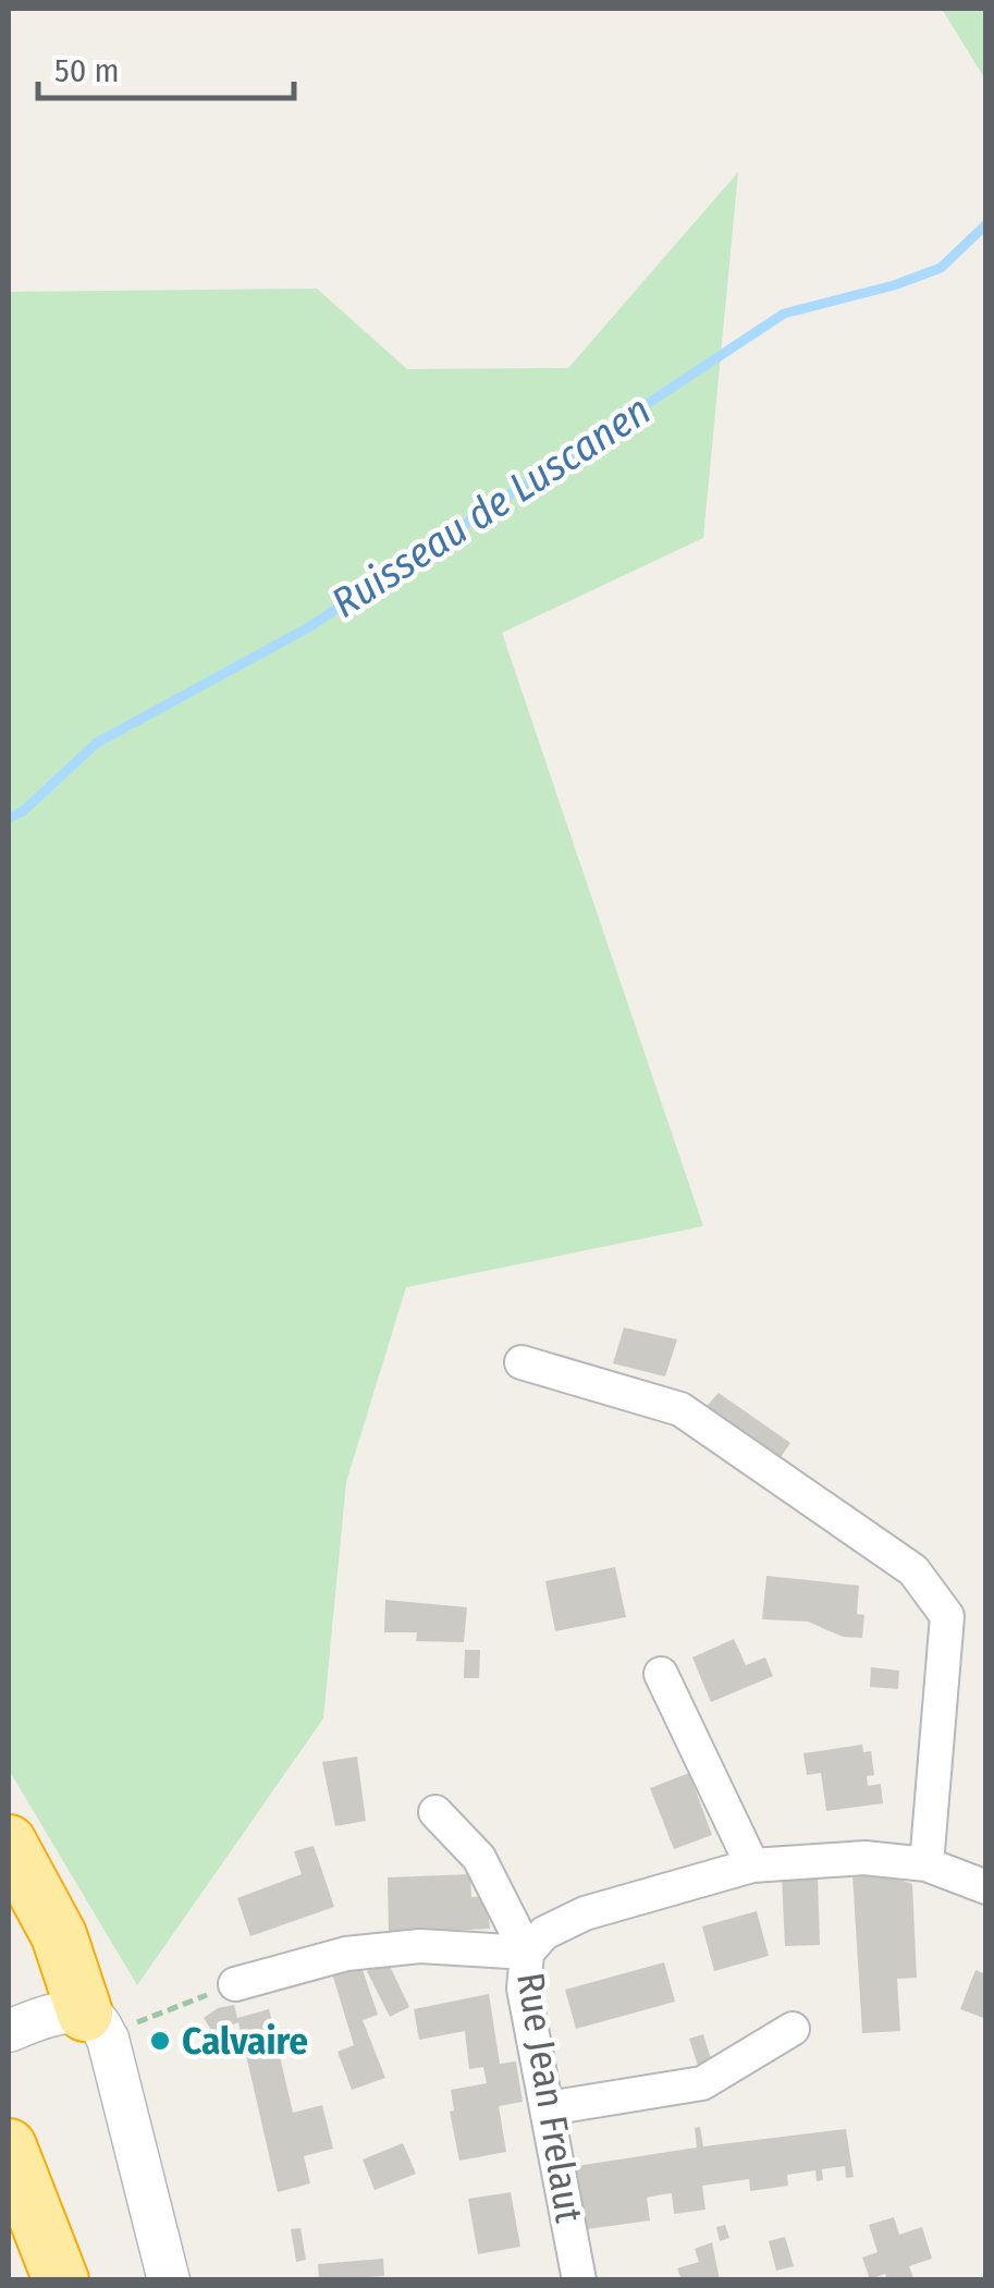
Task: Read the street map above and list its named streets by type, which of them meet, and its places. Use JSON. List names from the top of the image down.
{
  "streets": {
    "street": ["Rue Jean Frelaut"]
  },
  "water": ["Ruisseau de Luscanen"],
  "places": ["Calvaire"],
  "scale_bar": "50 m"
}
